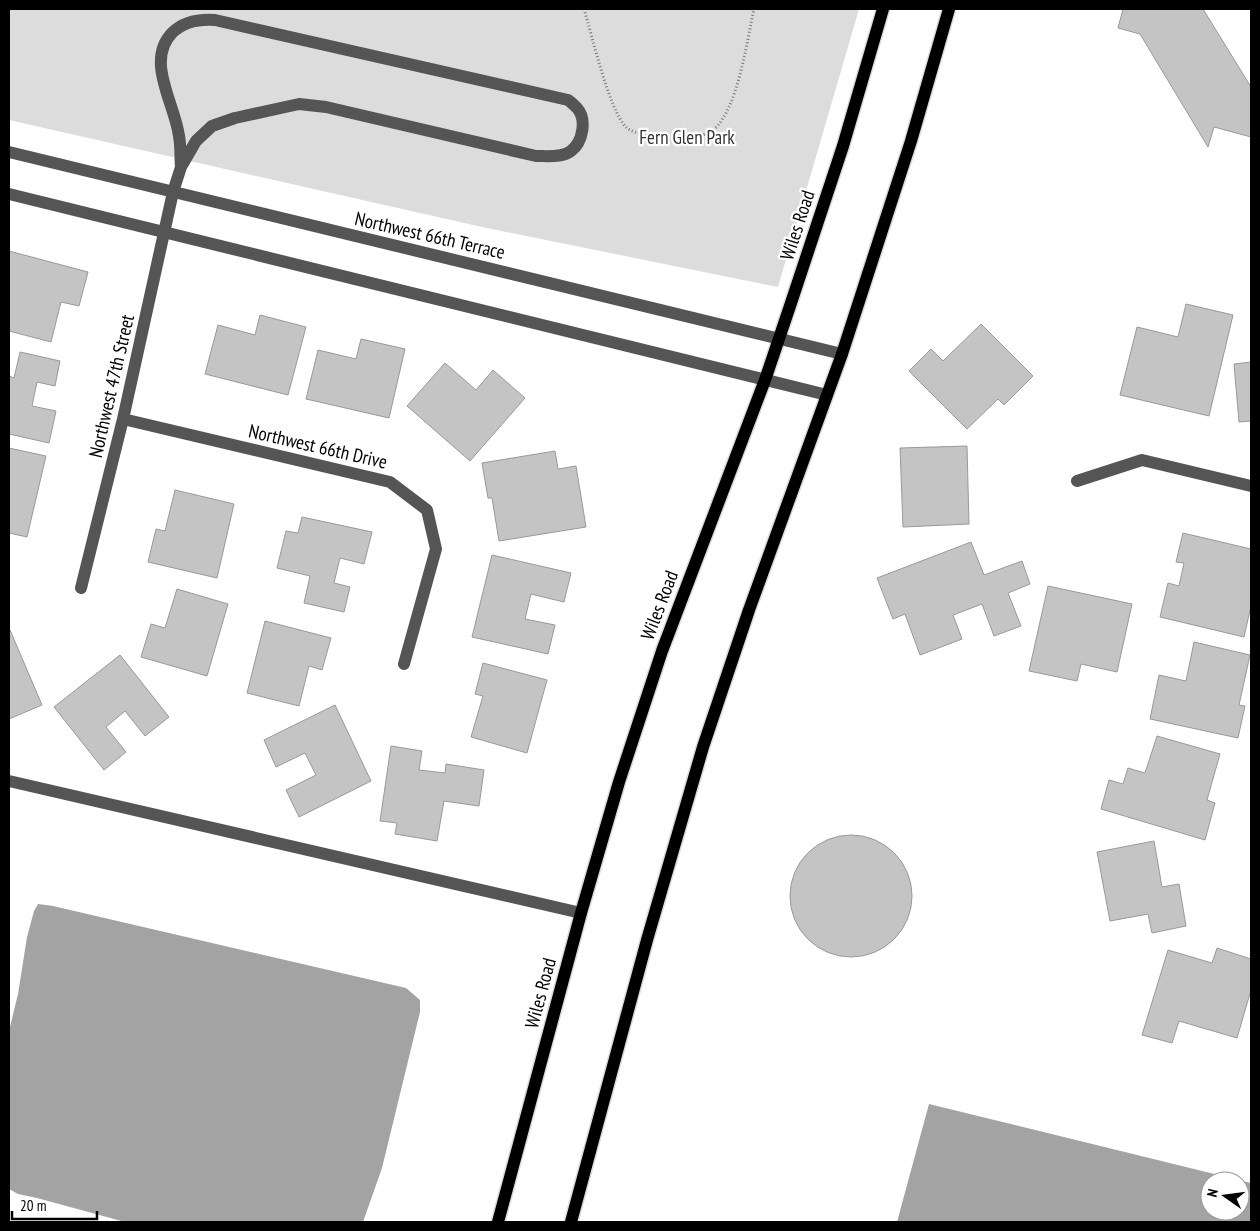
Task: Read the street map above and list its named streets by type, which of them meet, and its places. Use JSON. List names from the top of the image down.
{
  "streets": {
    "main road": ["Wiles Road"],
    "street": ["Northwest 66th Terrace", "Northwest 47th Street", "Northwest 66th Drive"]
  },
  "crossings": [
    ["Wiles Road", "Northwest 66th Terrace"],
    ["Northwest 66th Terrace", "Northwest 47th Street"],
    ["Northwest 47th Street", "Northwest 66th Drive"]
  ],
  "parks": ["Fern Glen Park"],
  "scale_bar": "20 m",
  "north": "left"
}
